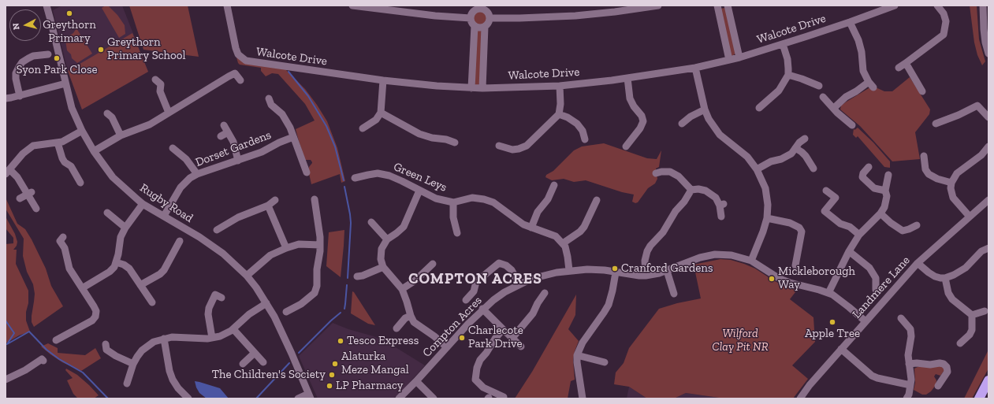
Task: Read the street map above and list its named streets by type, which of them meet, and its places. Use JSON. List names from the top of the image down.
{
  "streets": {
    "street": [
      "Walcote Drive",
      "Dorset Gardens",
      "Green Leys",
      "Rugby Road",
      "Landmere Lane",
      "Compton Acres"
    ]
  },
  "crossings": [
    ["Dorset Gardens", "Rugby Road"],
    ["Landmere Lane", "Compton Acres"]
  ],
  "districts": ["COMPTON ACRES"],
  "parks": ["Wilford Clay Pit NR"],
  "places": [
    "Greythorn Primary",
    "Greythorn Primary School",
    "Syon Park Close",
    "Cranford Gardens",
    "Mickleborough Way",
    "Apple Tree",
    "Charlecote Park Drive",
    "Tesco Express",
    "Alaturka Meze Mangal",
    "The Children's Society",
    "LP Pharmacy"
  ],
  "north": "left"
}
